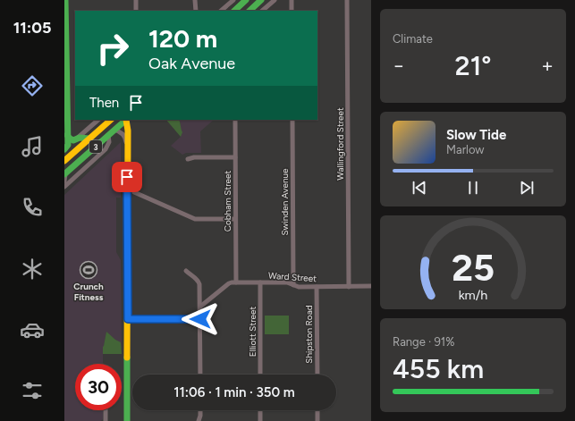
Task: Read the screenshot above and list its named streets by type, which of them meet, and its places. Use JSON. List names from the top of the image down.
{
  "streets": {
    "main road": ["3"],
    "street": [
      "Wallingford Street",
      "Cobham Street",
      "Swinden Avenue",
      "Ward Street",
      "Elliott Street",
      "Shipston Road"
    ]
  },
  "crossings": [
    ["Wallingford Street", "Ward Street"],
    ["Cobham Street", "Ward Street"],
    ["Swinden Avenue", "Ward Street"],
    ["Ward Street", "Elliott Street"],
    ["Ward Street", "Shipston Road"]
  ],
  "places": {
    "sports": ["Crunch Fitness"]
  },
  "page": {
    "tabs": "11:05",
    "tile": [
      "Climate",
      ["Range · 91%", "455 km"]
    ],
    "turn": ["120 m", "Oak Avenue"],
    "heat": ["−", "21°", "+"],
    "then": "Then",
    "song": ["Slow Tide", "Marlow"],
    "limit": "30",
    "trip": "11:06 · 1 min · 350 m",
    "gauge": ["25", "km/h"]
  }
}
